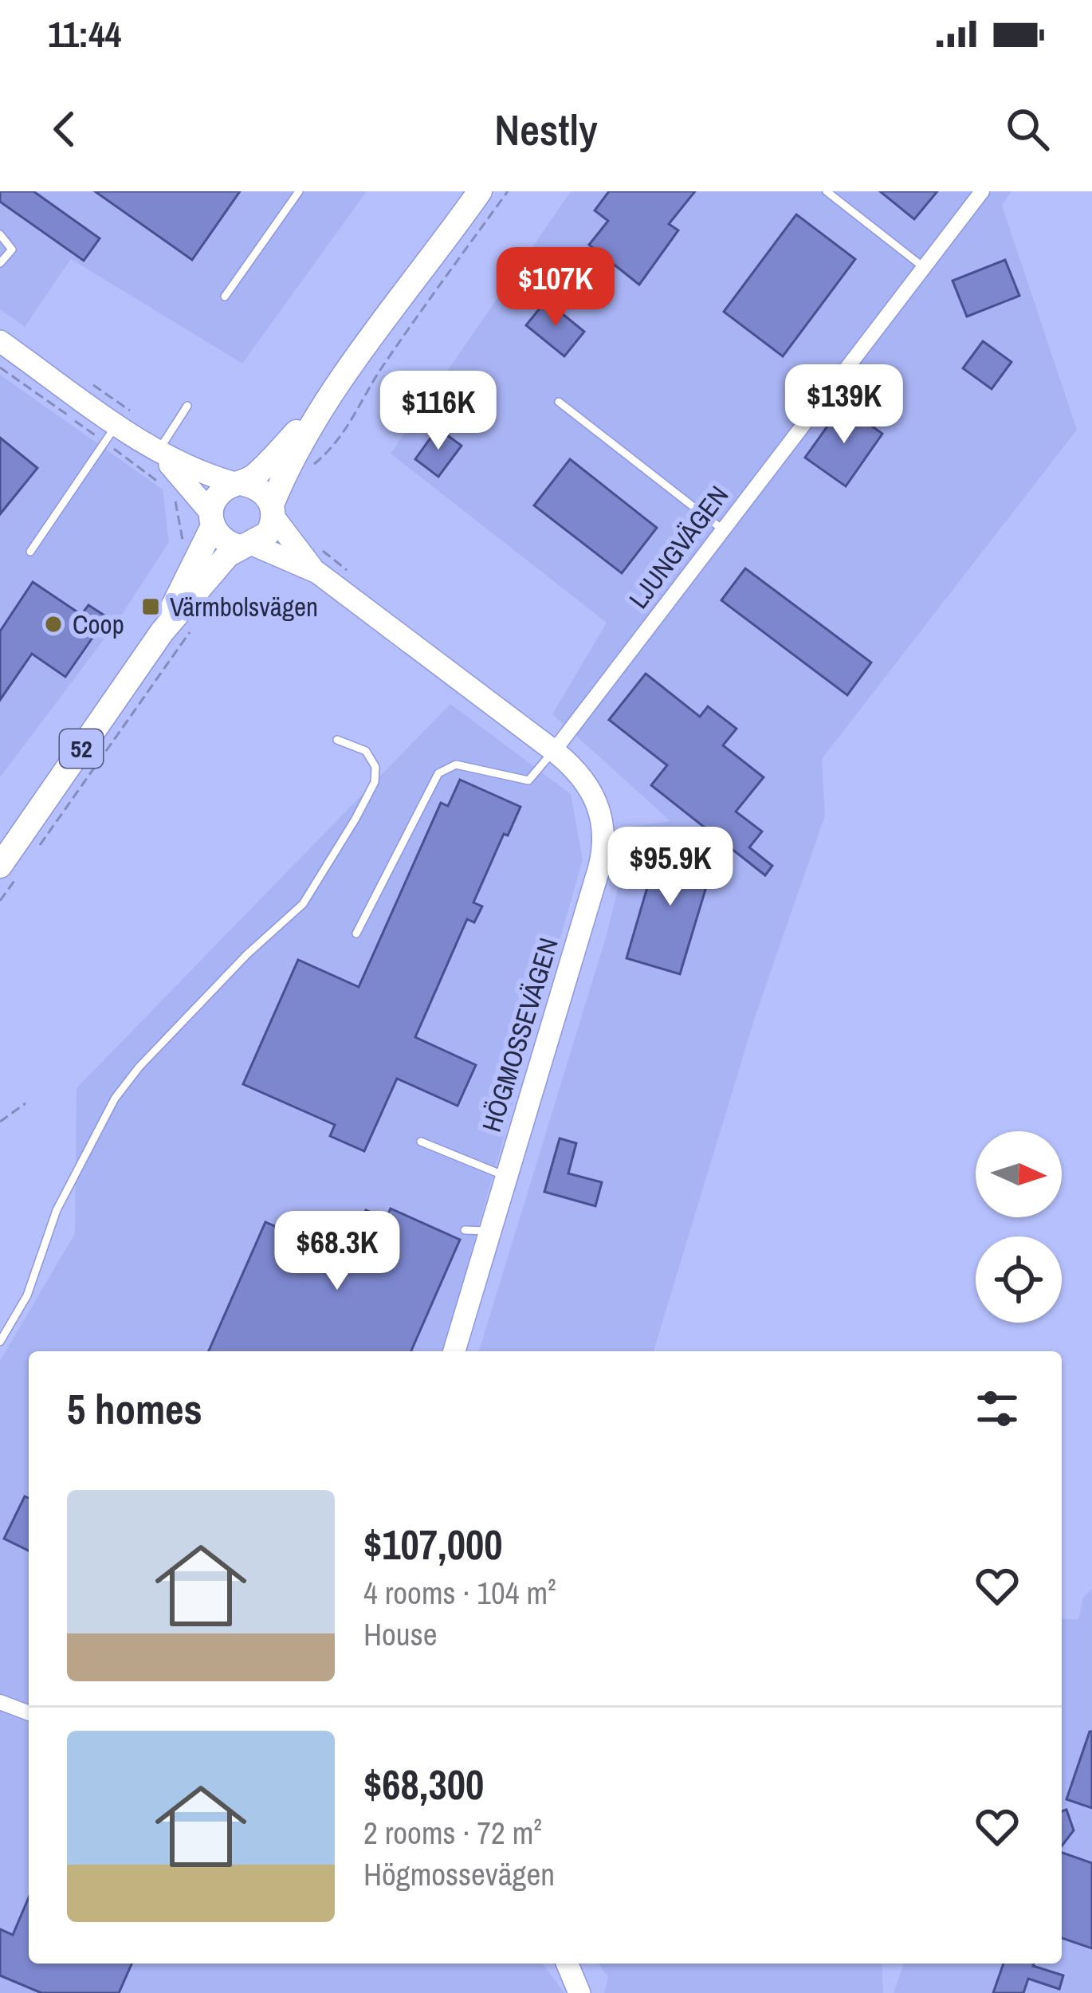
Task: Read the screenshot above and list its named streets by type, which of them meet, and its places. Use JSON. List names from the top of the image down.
{
  "streets": {
    "main road": ["52"],
    "street": ["LJUNGVÄGEN", "HÖGMOSSEVÄGEN"]
  },
  "crossings": [
    ["LJUNGVÄGEN", "HÖGMOSSEVÄGEN"],
    ["52", "HÖGMOSSEVÄGEN"]
  ],
  "places": {
    "transit": ["Värmbolsvägen"],
    "other": ["Coop"]
  },
  "north": "right",
  "page": {
    "status": "11:44",
    "header": "Nestly",
    "price": [
      "$107K",
      "$139K",
      "$116K",
      "$95.9K",
      "$68.3K"
    ],
    "heading": "5 homes",
    "list": [
      {
        "name": "$107,000",
        "note": "4 rooms · 104 m² · House"
      },
      {
        "name": "$68,300",
        "note": "2 rooms · 72 m² · Högmossevägen"
      }
    ]
  }
}
